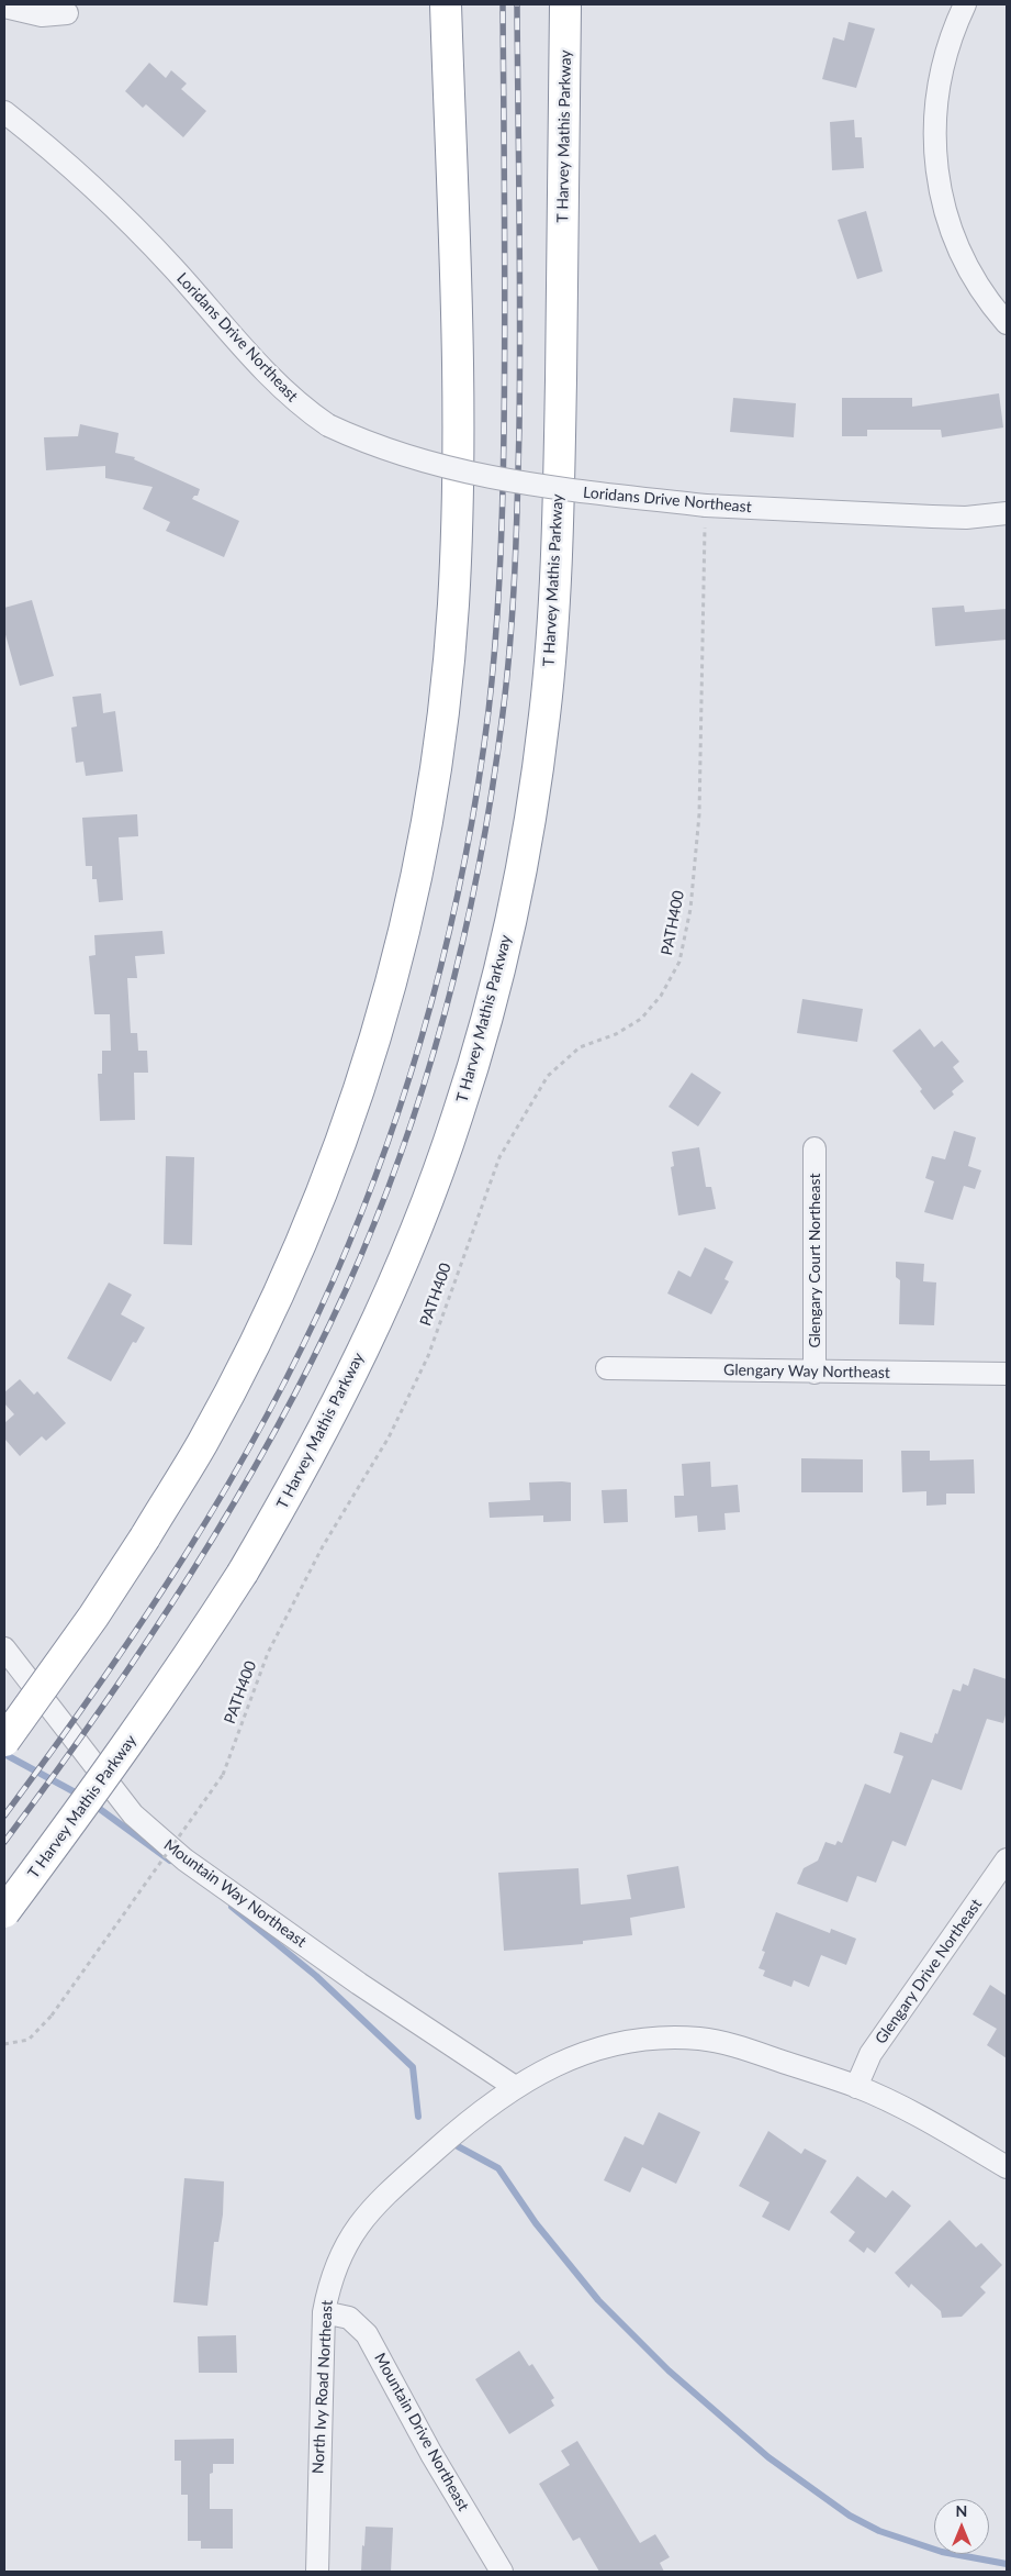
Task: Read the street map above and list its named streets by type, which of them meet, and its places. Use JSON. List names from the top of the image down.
{
  "streets": {
    "highway": ["T Harvey Mathis Parkway"],
    "street": [
      "Loridans Drive Northeast",
      "Glengary Court Northeast",
      "Glengary Way Northeast",
      "Mountain Way Northeast",
      "Glengary Drive Northeast",
      "North Ivy Road Northeast",
      "Mountain Drive Northeast"
    ],
    "path": ["PATH400"]
  },
  "crossings": [
    ["Loridans Drive Northeast", "PATH400"],
    ["Glengary Court Northeast", "Glengary Way Northeast"],
    ["Mountain Way Northeast", "North Ivy Road Northeast"],
    ["Glengary Drive Northeast", "North Ivy Road Northeast"],
    ["North Ivy Road Northeast", "Mountain Drive Northeast"]
  ],
  "north": "top"
}
